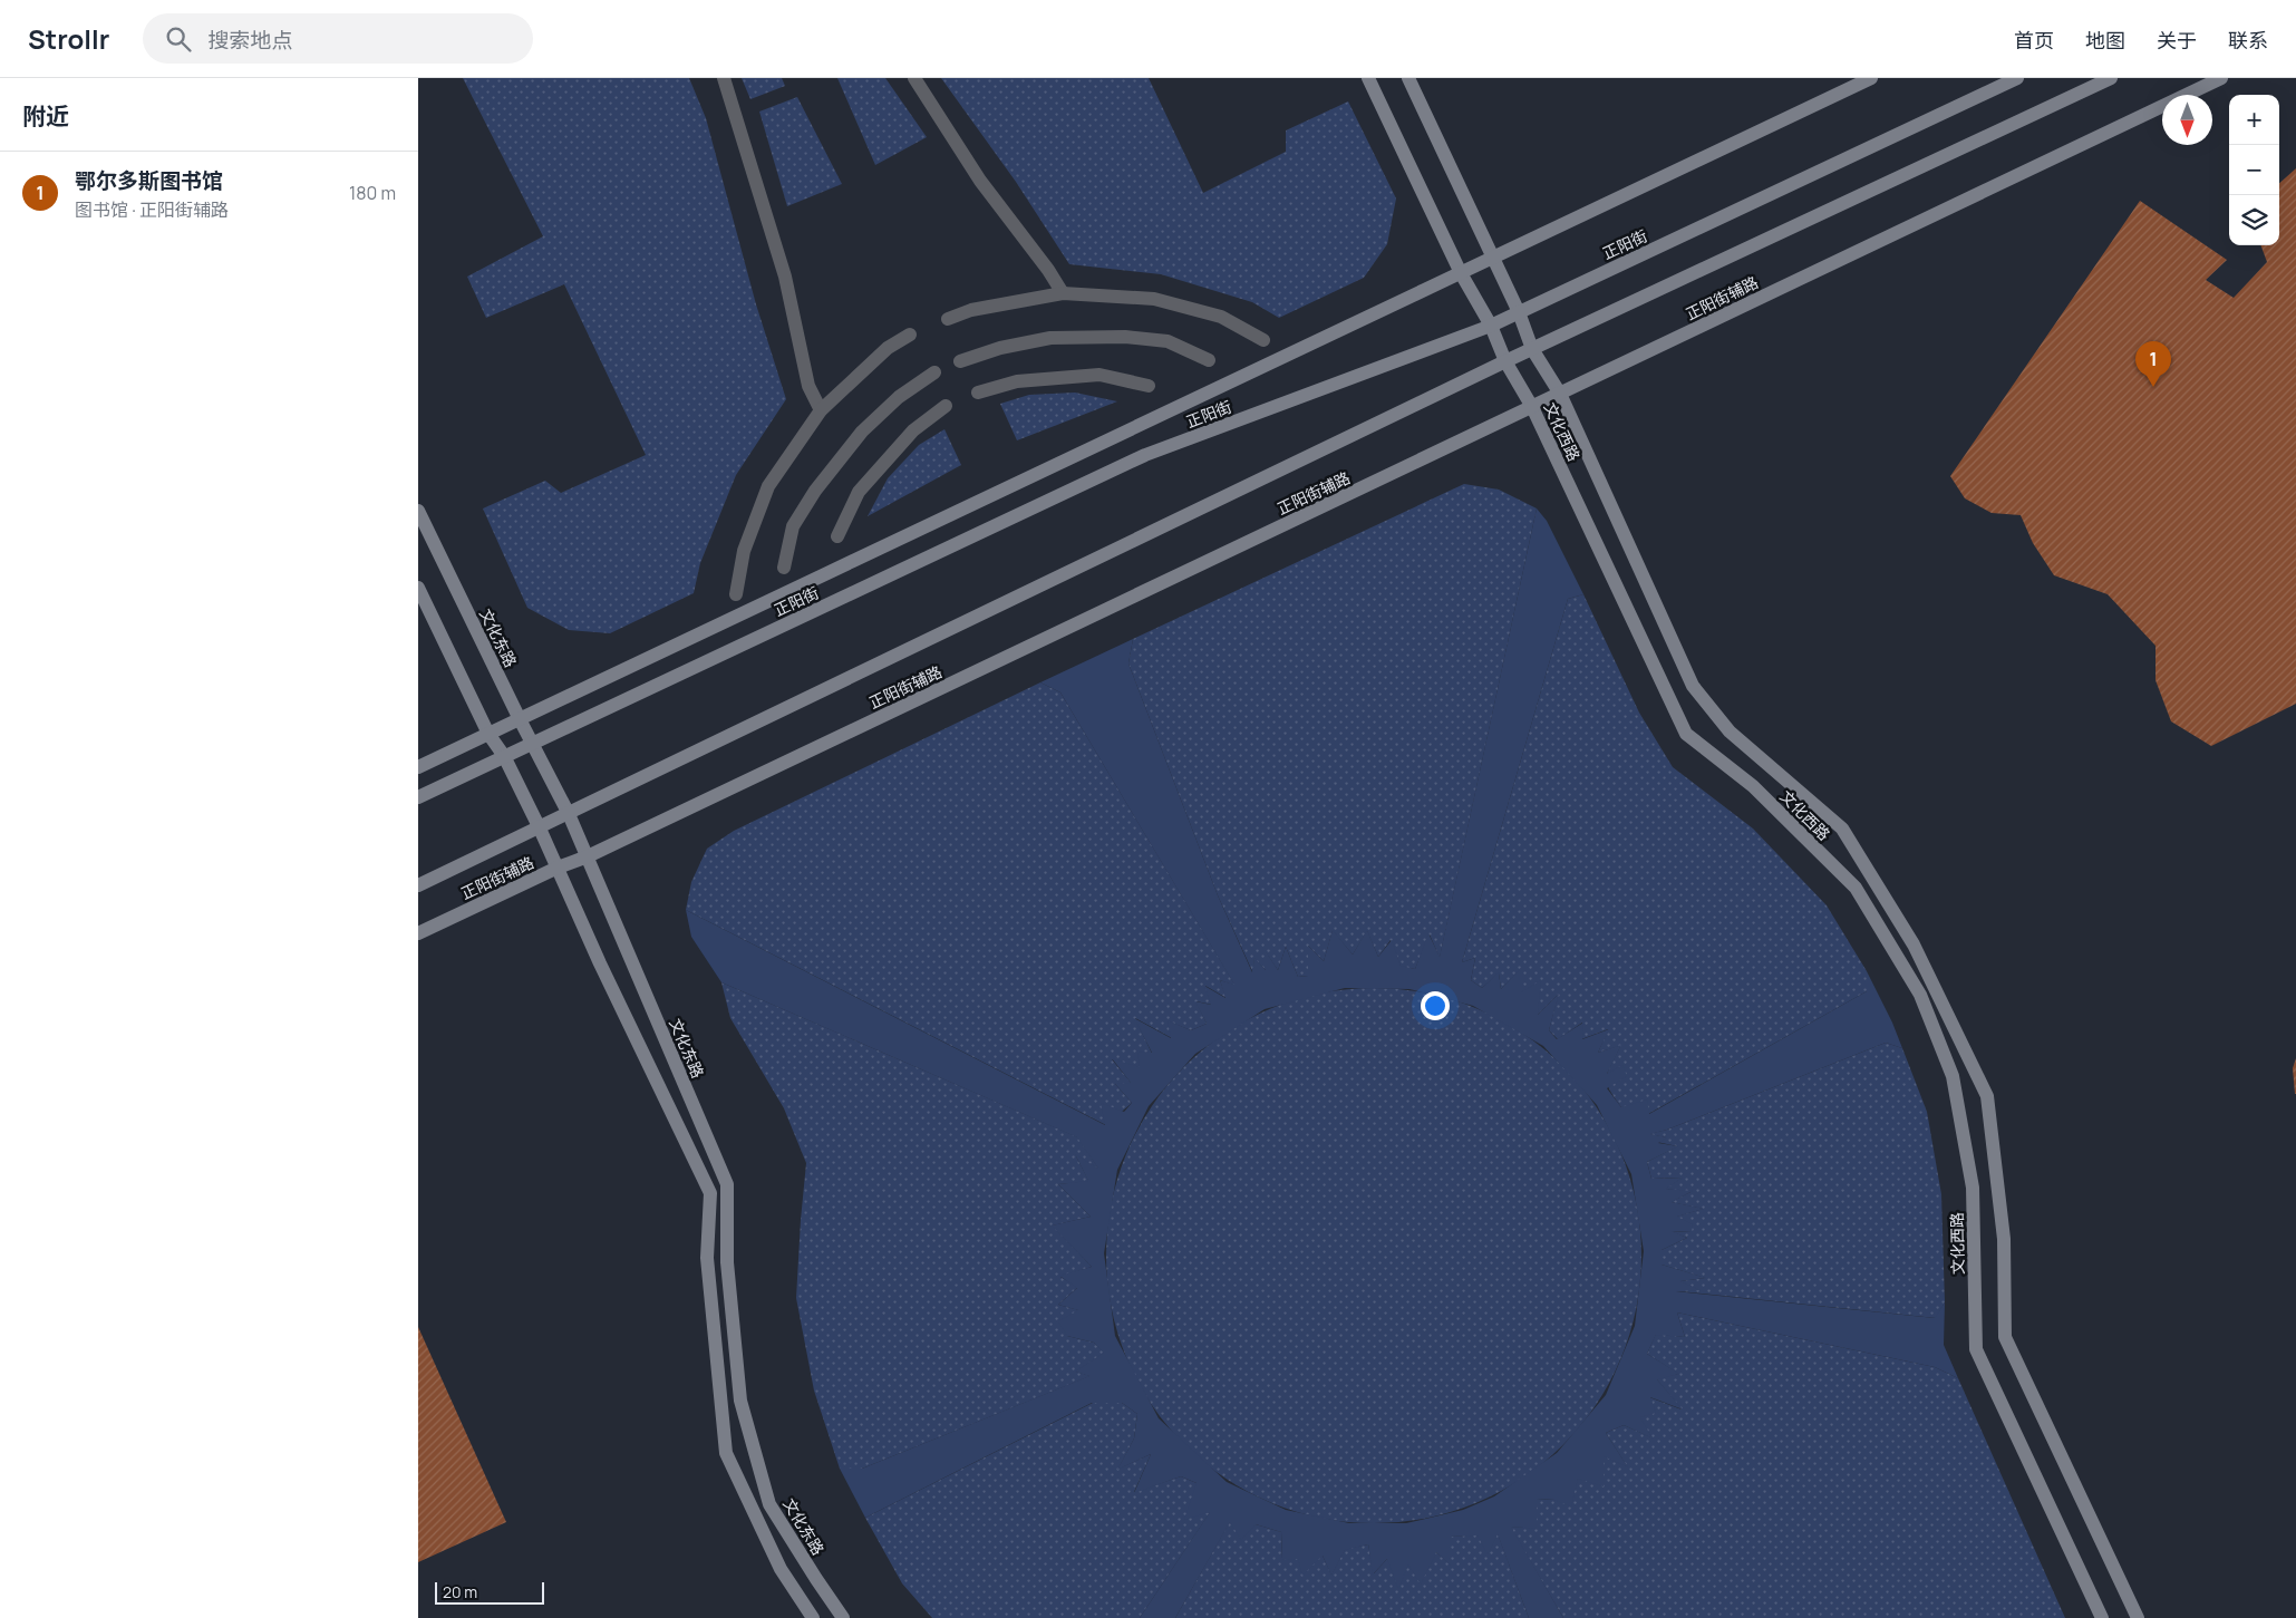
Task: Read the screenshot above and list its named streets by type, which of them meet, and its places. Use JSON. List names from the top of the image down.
{
  "streets": {
    "street": [
      "正阳街",
      "正阳街辅路",
      "文化西路",
      "文化东路"
    ]
  },
  "crossings": [
    ["正阳街", "文化西路"],
    ["正阳街", "文化东路"],
    ["正阳街辅路", "文化西路"],
    ["正阳街辅路", "文化东路"]
  ],
  "scale_bar": "20 m",
  "north": "bottom",
  "page": {
    "header": "Strollr",
    "search": "搜索地点",
    "nav": [
      "首页",
      "地图",
      "关于",
      "联系"
    ],
    "heading": "附近",
    "map_buttons": ["+", "−"],
    "list": [
      {
        "mark": "1",
        "name": "鄂尔多斯图书馆",
        "note": "图书馆 · 正阳街辅路",
        "value": "180 m"
      }
    ],
    "pins": "1",
    "scale": "20 m"
  }
}
